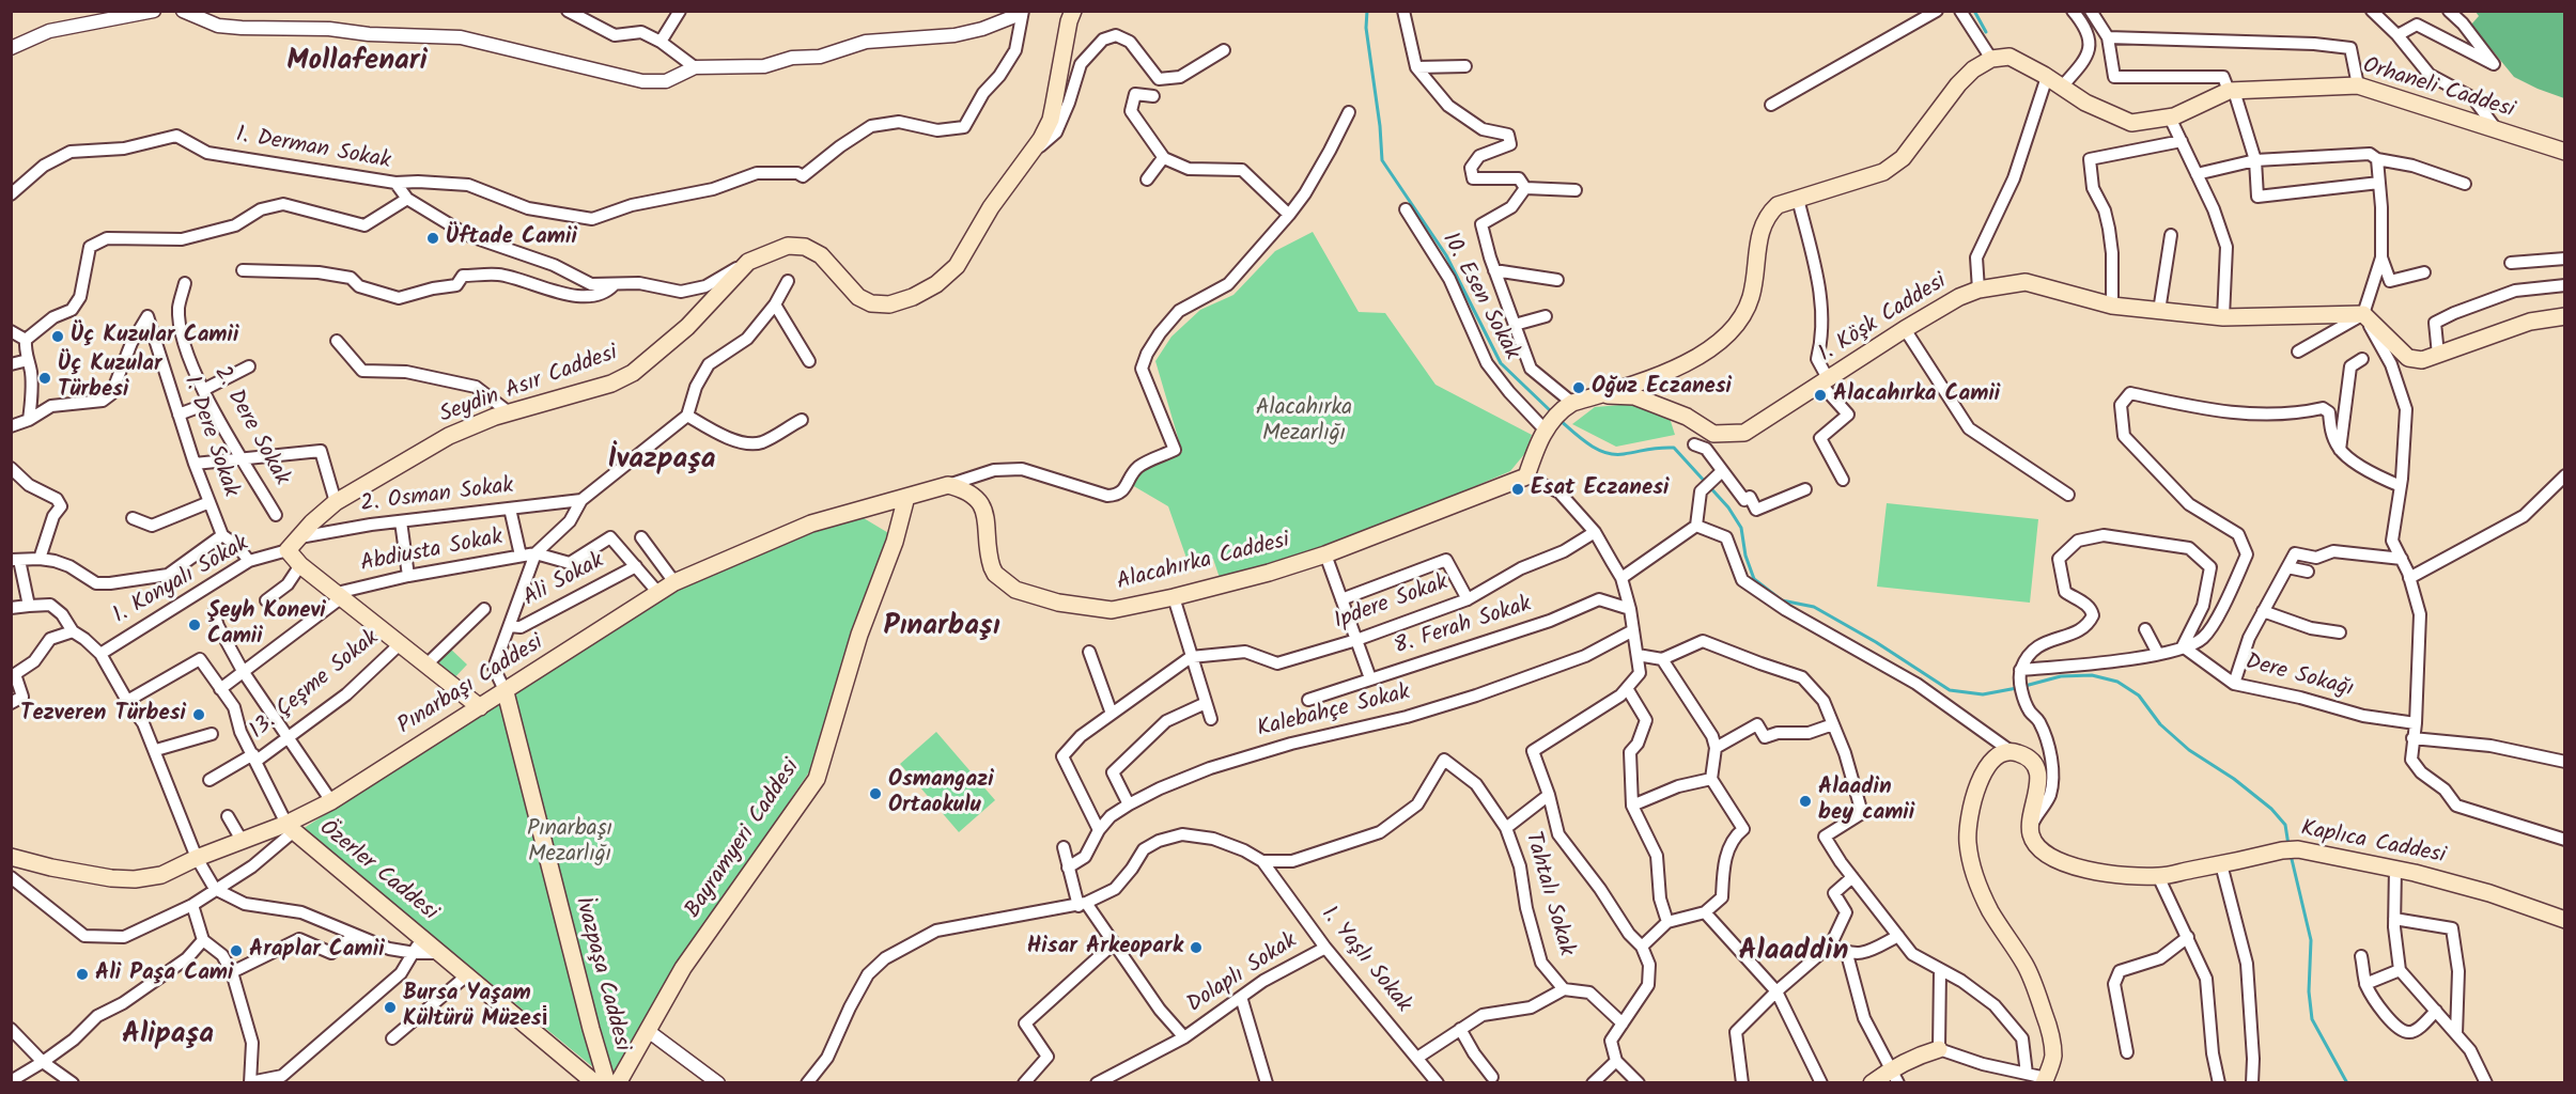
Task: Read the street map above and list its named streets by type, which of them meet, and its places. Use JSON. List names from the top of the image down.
{
  "streets": {
    "main road": [
      "Orhaneli Caddesi",
      "1. Köşk Caddesi",
      "Seydin Asır Caddesi",
      "Alacahırka Caddesi",
      "Pınarbaşı Caddesi",
      "Bayramyeri Caddesi",
      "Kaplıca Caddesi",
      "Özerler Caddesi",
      "İvazpaşa Caddesi"
    ],
    "street": [
      "1. Derman Sokak",
      "10. Esen Sokak",
      "2. Dere Sokak",
      "1. Dere Sokak",
      "2. Osman Sokak",
      "Abdiusta Sokak",
      "1. Konyalı Sokak",
      "Ali Sokak",
      "Ipdere Sokak",
      "8. Ferah Sokak",
      "Dere Sokağı",
      "13. Çeşme Sokak",
      "Kalebahçe Sokak",
      "Tahtalı Sokak",
      "1. Yaşlı Sokak",
      "Dolaplı Sokak"
    ]
  },
  "crossings": [
    ["1. Derman Sokak", "Seydin Asır Caddesi"],
    ["Seydin Asır Caddesi", "2. Osman Sokak"],
    ["Seydin Asır Caddesi", "1. Konyalı Sokak"],
    ["1. Dere Sokak", "1. Konyalı Sokak"],
    ["Alacahırka Caddesi", "Pınarbaşı Caddesi"],
    ["Pınarbaşı Caddesi", "Bayramyeri Caddesi"],
    ["Pınarbaşı Caddesi", "Özerler Caddesi"],
    ["Pınarbaşı Caddesi", "İvazpaşa Caddesi"],
    ["Tahtalı Sokak", "1. Yaşlı Sokak"],
    ["1. Yaşlı Sokak", "Dolaplı Sokak"]
  ],
  "districts": [
    "Mollafenari",
    "İvazpaşa",
    "Pınarbaşı",
    "Alaaddin",
    "Alipaşa"
  ],
  "parks": ["Alacahırka Mezarlığı", "Pınarbaşı Mezarlığı"],
  "places": [
    "Üftade Camii",
    "Üç Kuzular Camii",
    "Üç Kuzular Türbesi",
    "Oğuz Eczanesi",
    "Alacahırka Camii",
    "Esat Eczanesi",
    "Şeyh Konevi Camii",
    "Tezveren Türbesi",
    "Osmangazi Ortaokulu",
    "Alaadin bey camii",
    "Hisar Arkeopark",
    "Araplar Camii",
    "Ali Paşa Cami",
    "Bursa Yaşam Kültürü Müzesi̇"
  ]
}
